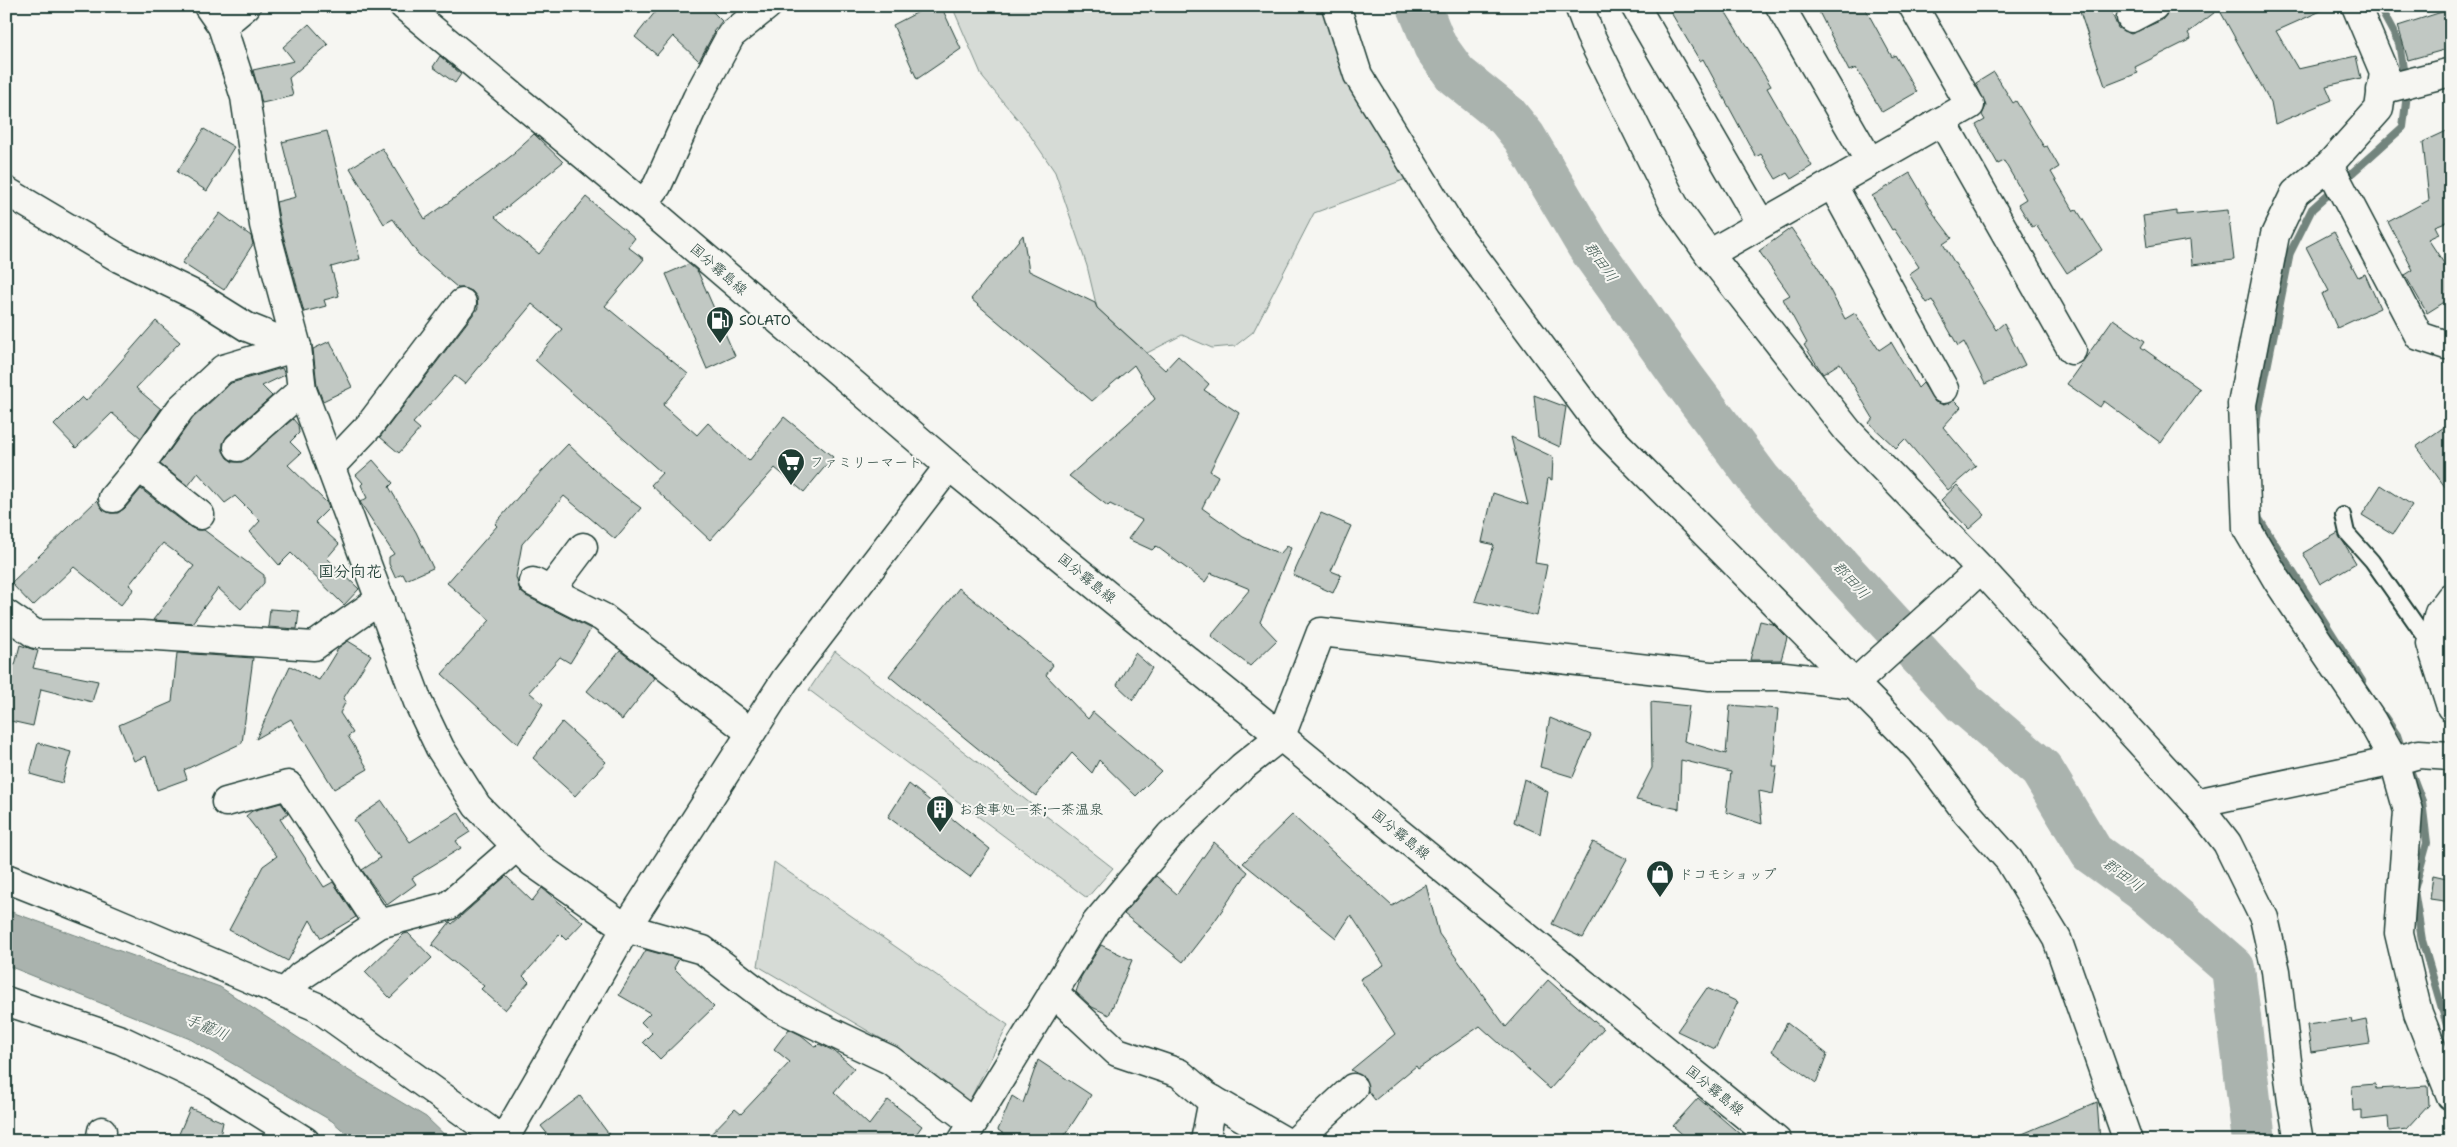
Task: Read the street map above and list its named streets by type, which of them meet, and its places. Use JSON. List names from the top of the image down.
{
  "streets": {
    "street": ["国分霧島線"]
  },
  "districts": ["国分向花"],
  "water": ["郡田川", "手籠川"],
  "places": {
    "fuel station": ["SOLATO"],
    "supermarket": ["ファミリーマート"],
    "building": ["お食事処一茶;一茶温泉"],
    "shop": ["ドコモショップ"]
  }
}
